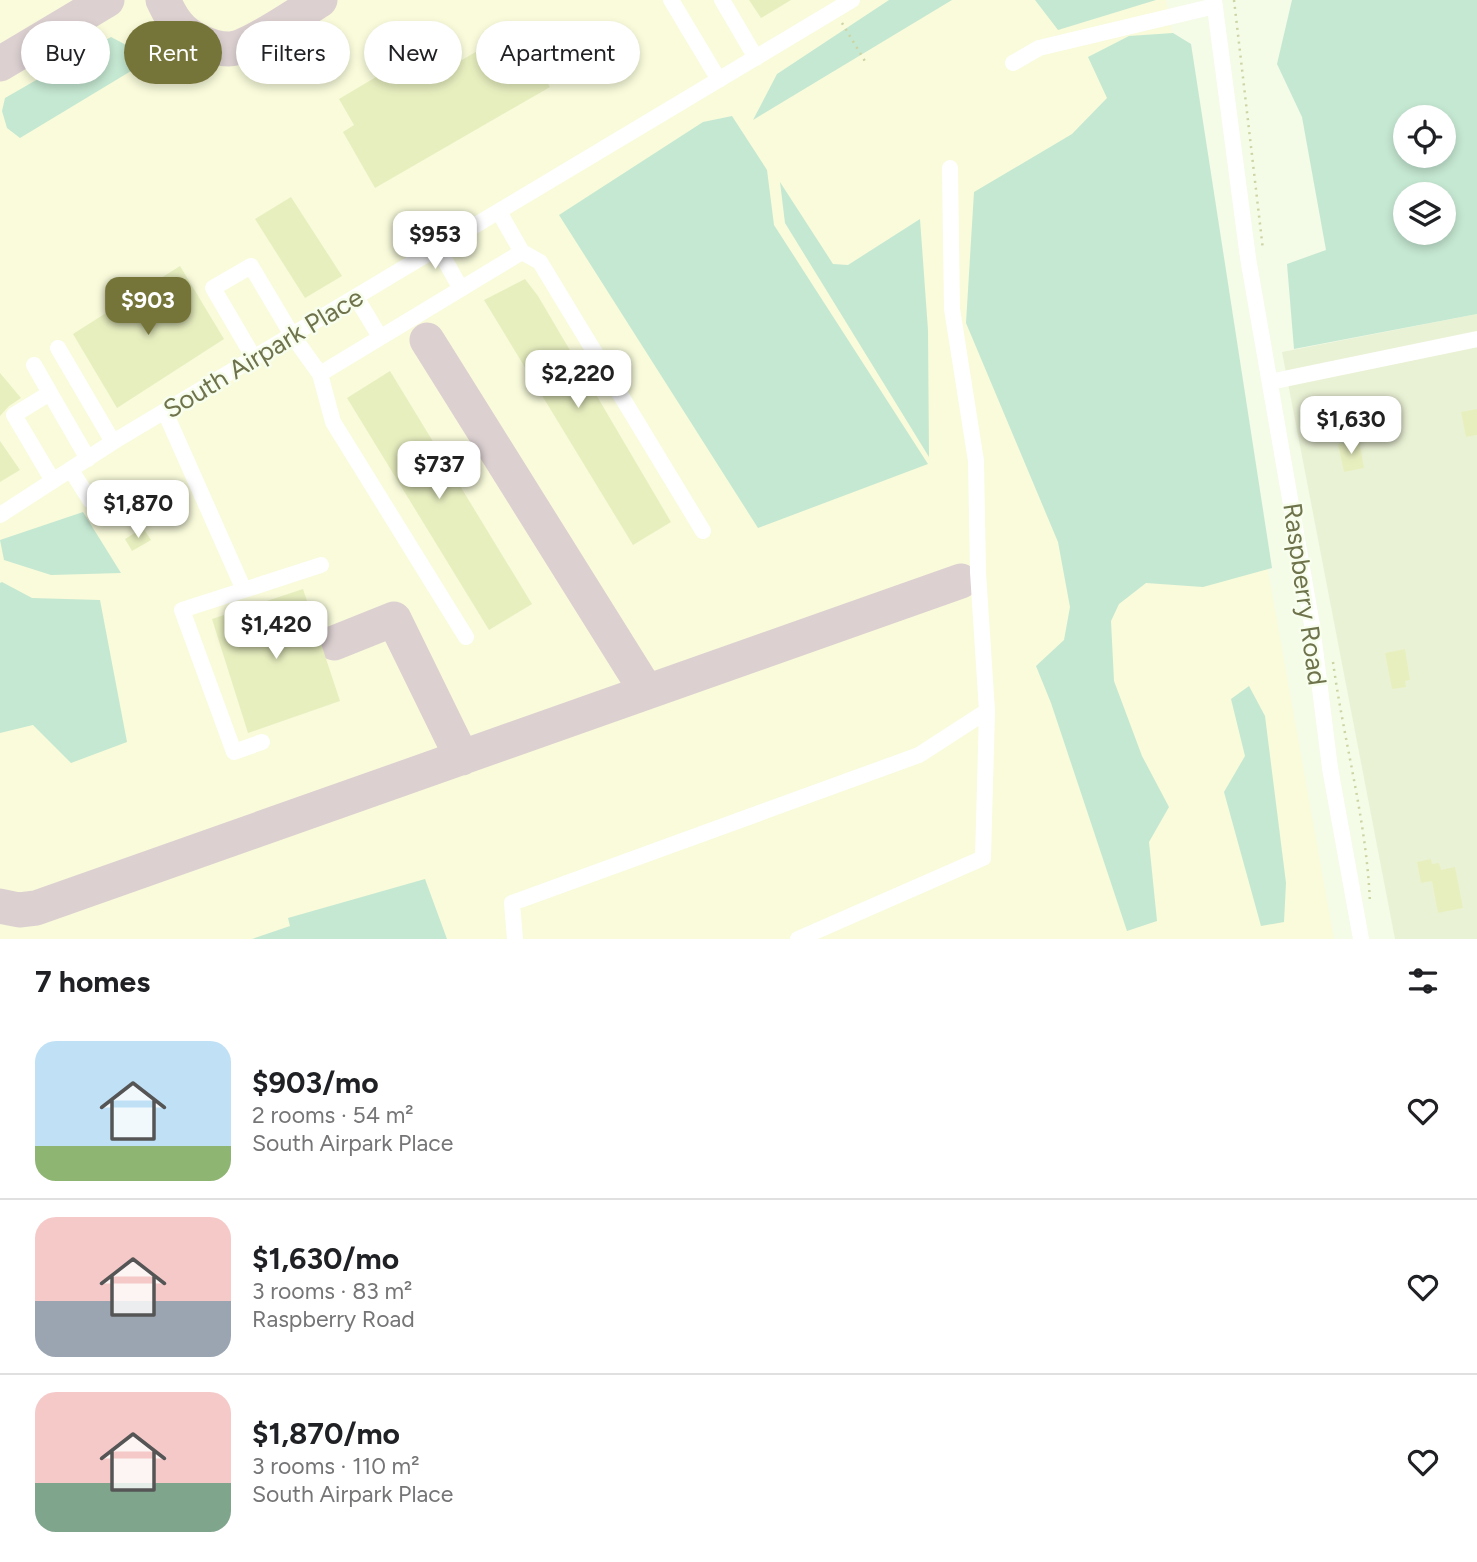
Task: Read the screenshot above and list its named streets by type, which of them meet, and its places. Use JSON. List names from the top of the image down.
{
  "streets": {
    "street": ["South Airpark Place", "Raspberry Road"]
  },
  "page": {
    "chip": [
      "Buy",
      "Rent",
      "Filters",
      "New",
      "Apartment"
    ],
    "price": [
      "$953",
      "$903",
      "$2,220",
      "$1,630",
      "$737",
      "$1,870",
      "$1,420"
    ],
    "heading": "7 homes",
    "list": [
      {
        "name": "$903/mo",
        "note": "2 rooms · 54 m² · South Airpark Place"
      },
      {
        "name": "$1,630/mo",
        "note": "3 rooms · 83 m² · Raspberry Road"
      },
      {
        "name": "$1,870/mo",
        "note": "3 rooms · 110 m² · South Airpark Place"
      }
    ]
  }
}
